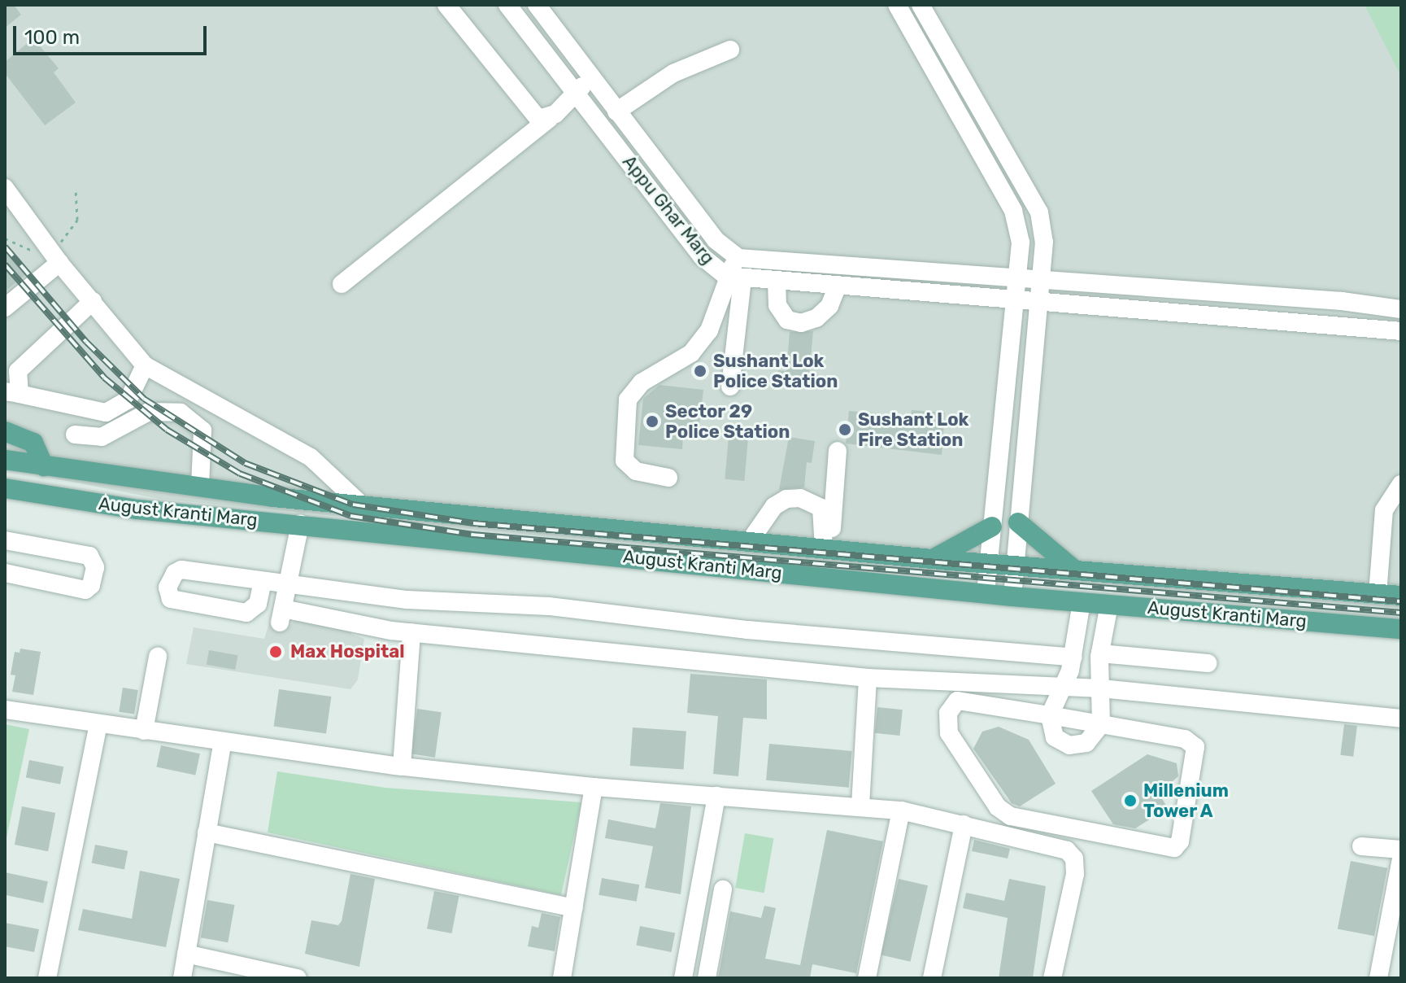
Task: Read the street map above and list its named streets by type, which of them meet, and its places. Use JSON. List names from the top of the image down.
{
  "streets": {
    "main road": ["August Kranti Marg"],
    "street": ["Appu Ghar Marg"]
  },
  "places": [
    "Sushant Lok Police Station",
    "Sector 29 Police Station",
    "Sushant Lok Fire Station",
    "Max Hospital",
    "Millenium Tower A"
  ],
  "scale_bar": "100 m"
}
